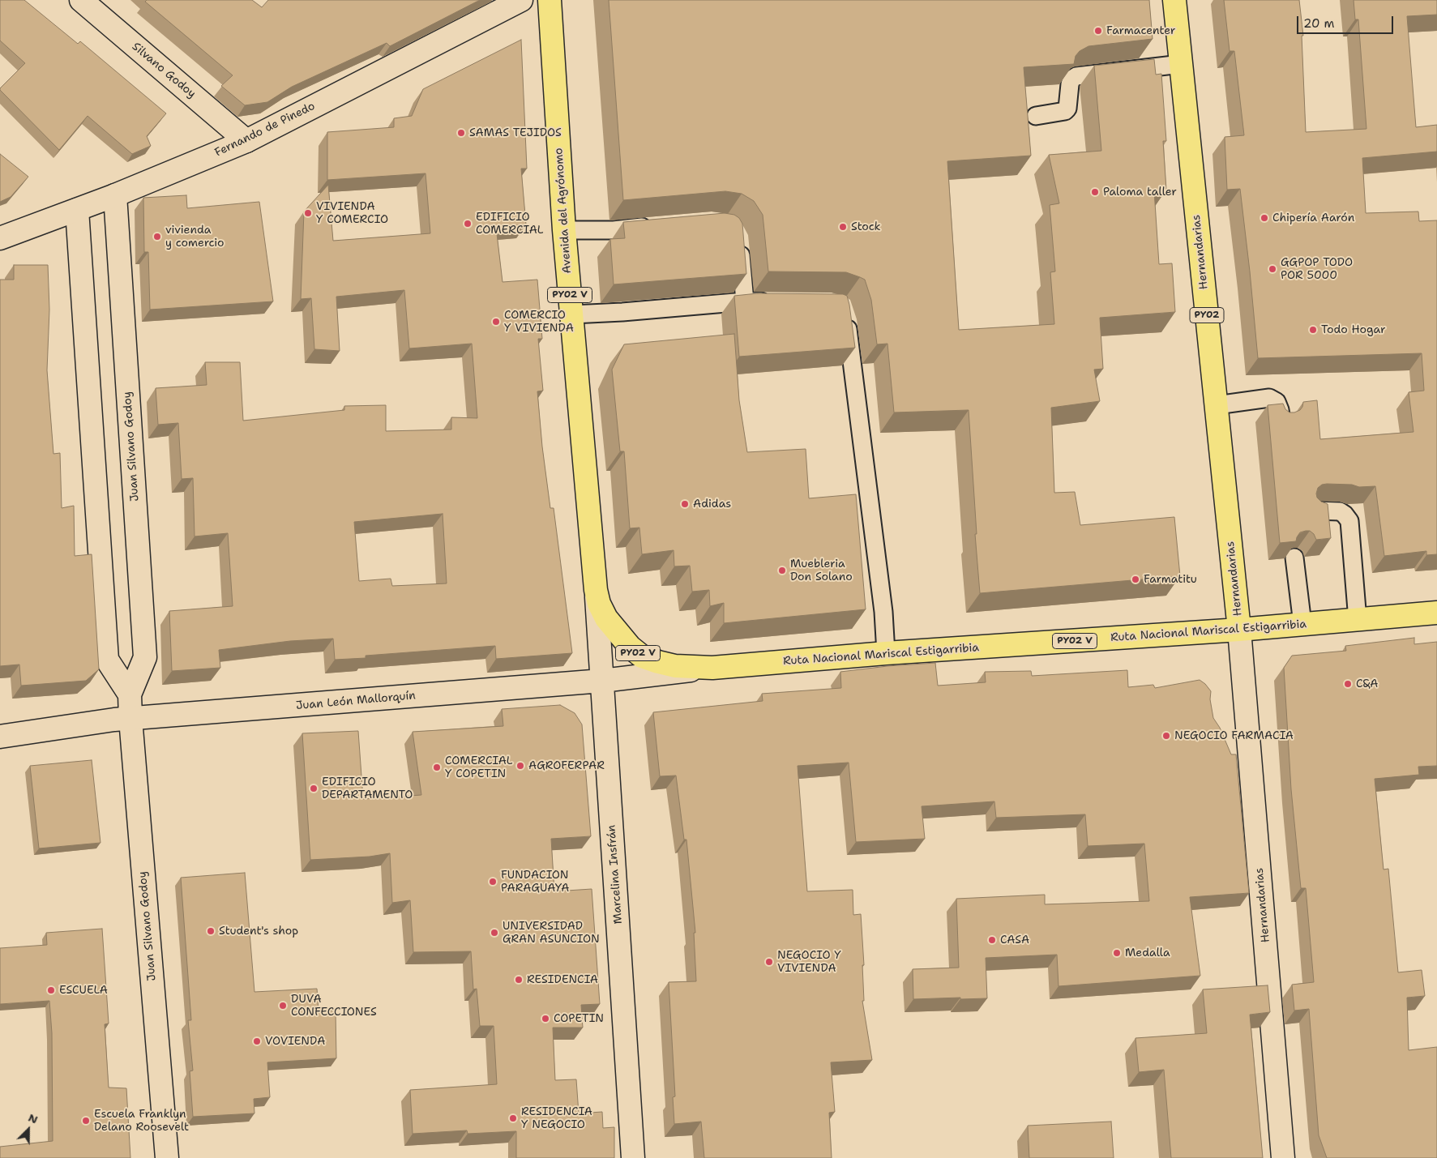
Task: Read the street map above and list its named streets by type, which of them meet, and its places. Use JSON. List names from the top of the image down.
{
  "streets": {
    "highway": [
      "Avenida del Agrónomo",
      "Hernandarias",
      "PY02 V",
      "PY02",
      "Ruta Nacional Mariscal Estigarribia"
    ],
    "main road": [
      "Silvano Godoy",
      "Fernando de Pinedo",
      "Juan Silvano Godoy",
      "Juan León Mallorquín",
      "Marcelina Insfrán"
    ]
  },
  "crossings": [
    ["Silvano Godoy", "Fernando de Pinedo"],
    ["Fernando de Pinedo", "Juan Silvano Godoy"],
    ["Avenida del Agrónomo", "PY02 V"],
    ["Avenida del Agrónomo", "Marcelina Insfrán"],
    ["Hernandarias", "Ruta Nacional Mariscal Estigarribia"],
    ["PY02 V", "Ruta Nacional Mariscal Estigarribia"],
    ["PY02 V", "Juan León Mallorquín"],
    ["PY02 V", "Marcelina Insfrán"],
    ["Juan Silvano Godoy", "Juan León Mallorquín"],
    ["Ruta Nacional Mariscal Estigarribia", "Juan León Mallorquín"],
    ["Juan León Mallorquín", "Marcelina Insfrán"]
  ],
  "places": [
    "Farmacenter",
    "SAMAS TEJIDOS",
    "Paloma taller",
    "VIVIENDA Y COMERCIO",
    "Chipería Aarón",
    "EDIFICIO COMERCIAL",
    "Stock",
    "vivienda y comercio",
    "GGPOP TODO POR 5000",
    "COMERCIO Y VIVIENDA",
    "Todo Hogar",
    "Adidas",
    "Muebleria Don Solano",
    "Farmatitu",
    "C&A",
    "NEGOCIO FARMACIA",
    "AGROFERPAR",
    "COMERCIAL Y COPETIN",
    "EDIFICIO DEPARTAMENTO",
    "FUNDACION PARAGUAYA",
    "Student's shop",
    "UNIVERSIDAD GRAN ASUNCION",
    "CASA",
    "Medalla",
    "NEGOCIO Y VIVIENDA",
    "RESIDENCIA",
    "ESCUELA",
    "DUVA CONFECCIONES",
    "COPETIN",
    "VOVIENDA",
    "RESIDENCIA Y NEGOCIO",
    "Escuela Franklyn Delano Roosevelt"
  ],
  "scale_bar": "20 m",
  "north": "top right"
}
